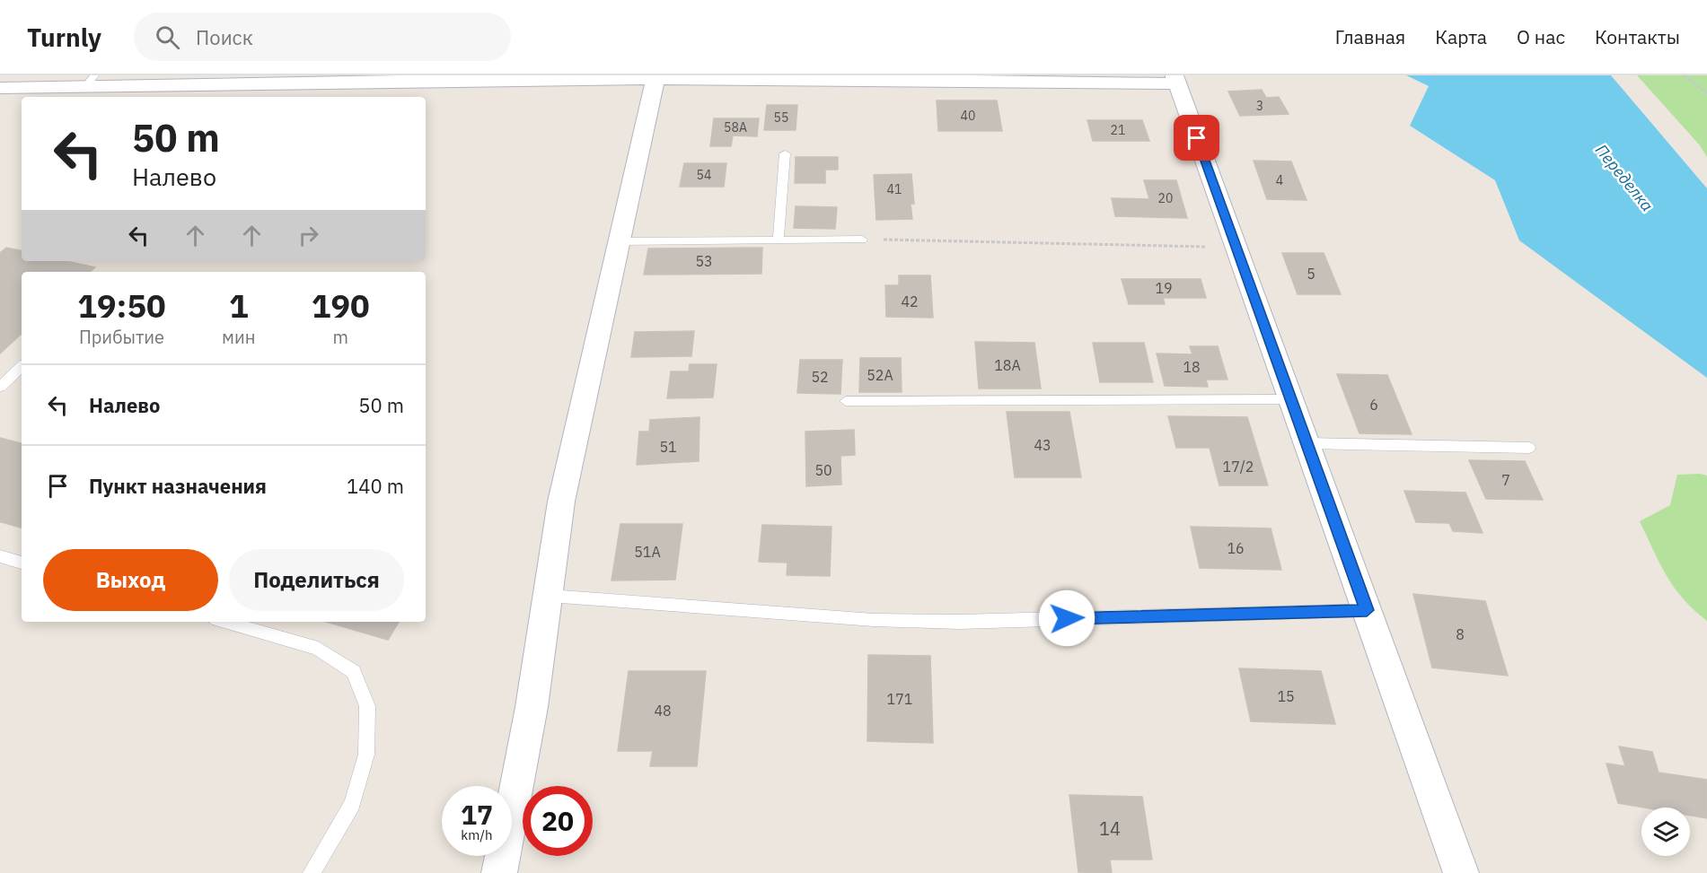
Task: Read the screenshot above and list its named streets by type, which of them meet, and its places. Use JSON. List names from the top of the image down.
{
  "water": ["Переделка"],
  "house_numbers": [
    "3",
    "40",
    "55",
    "58А",
    "21",
    "54",
    "4",
    "41",
    "20",
    "53",
    "5",
    "19",
    "42",
    "18А",
    "18",
    "52А",
    "52",
    "6",
    "43",
    "51",
    "17/2",
    "50",
    "7",
    "16",
    "51А",
    "8",
    "15",
    "171",
    "48",
    "14"
  ],
  "page": {
    "header": "Turnly",
    "search": "Поиск",
    "nav": [
      "Главная",
      "Карта",
      "О нас",
      "Контакты"
    ],
    "turn": ["50 m", "Налево"],
    "eta": [
      "19:50",
      "Прибытие",
      "1",
      "мин",
      "190",
      "m"
    ],
    "list": [
      {
        "name": "Налево",
        "value": "50 m"
      },
      {
        "name": "Пункт назначения",
        "value": "140 m"
      }
    ],
    "buttons": ["Выход", "Поделиться"],
    "speed": "17 km/h",
    "limit": "20"
  }
}
